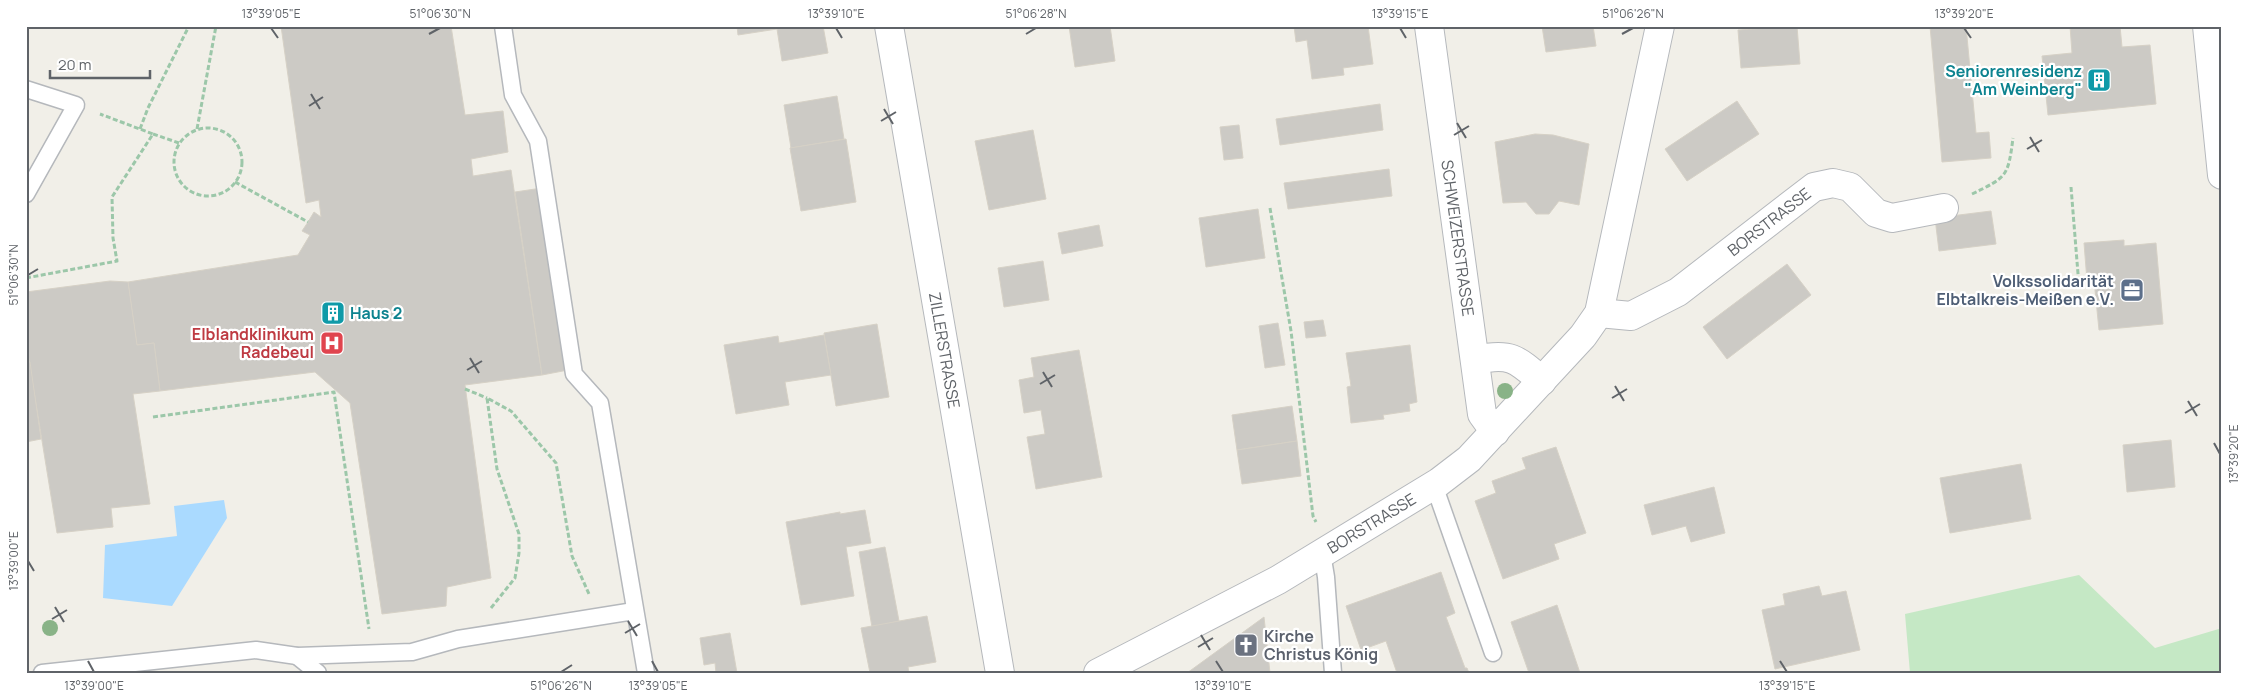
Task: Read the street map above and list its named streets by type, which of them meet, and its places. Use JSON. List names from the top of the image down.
{
  "streets": {
    "street": ["BORSTRASSE", "SCHWEIZERSTRASSE", "ZILLERSTRASSE"]
  },
  "crossings": [
    ["BORSTRASSE", "SCHWEIZERSTRASSE"]
  ],
  "places": {
    "building": ["Seniorenresidenz \"Am Weinberg\"", "Haus 2"],
    "office": ["Volkssolidarität Elbtalkreis-Meißen e.V."],
    "hospital": ["Elblandklinikum Radebeul"],
    "church": ["Kirche Christus König"]
  },
  "scale_bar": "20 m",
  "coordinates": [
    "13°39'05\"E",
    "51°06'30\"N",
    "13°39'10\"E",
    "51°06'28\"N",
    "13°39'15\"E",
    "51°06'26\"N",
    "13°39'20\"E",
    "13°39'00\"E"
  ]
}
